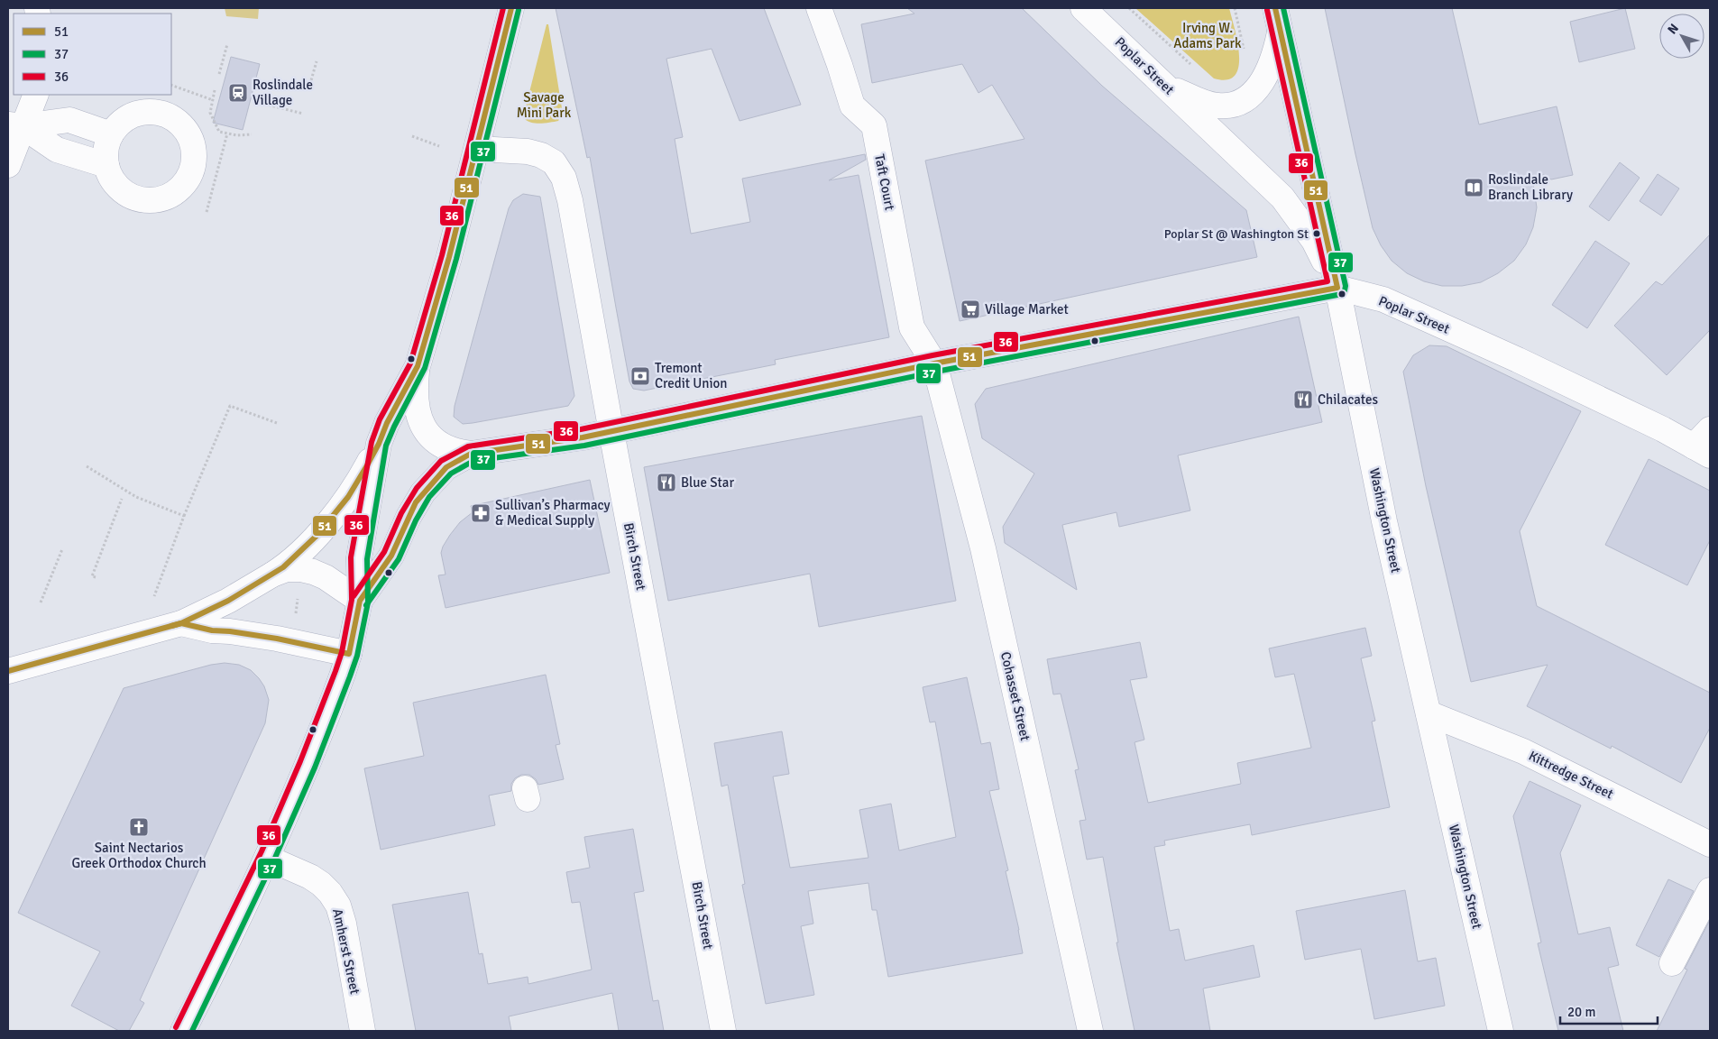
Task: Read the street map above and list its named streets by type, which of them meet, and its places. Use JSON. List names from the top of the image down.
{
  "streets": {
    "main road": [
      "Poplar Street",
      "Taft Court",
      "Washington Street",
      "Birch Street",
      "Cohasset Street",
      "Kittredge Street",
      "Amherst Street"
    ]
  },
  "crossings": [
    ["Poplar Street", "Washington Street"],
    ["Taft Court", "Cohasset Street"],
    ["Washington Street", "Kittredge Street"]
  ],
  "parks": ["Irving W. Adams Park", "Savage Mini Park"],
  "places": {
    "station": ["Roslindale Village"],
    "library": ["Roslindale Branch Library"],
    "other": ["Poplar St @ Washington St"],
    "supermarket": ["Village Market"],
    "bank": ["Tremont Credit Union"],
    "restaurant": ["Chilacates", "Blue Star"],
    "pharmacy": ["Sullivan’s Pharmacy & Medical Supply"],
    "church": ["Saint Nectarios Greek Orthodox Church"]
  },
  "lines": ["transit line 51", "transit line 37", "transit line 36"],
  "legend": ["51", "37", "36"],
  "scale_bar": "20 m",
  "north": "top left"
}
